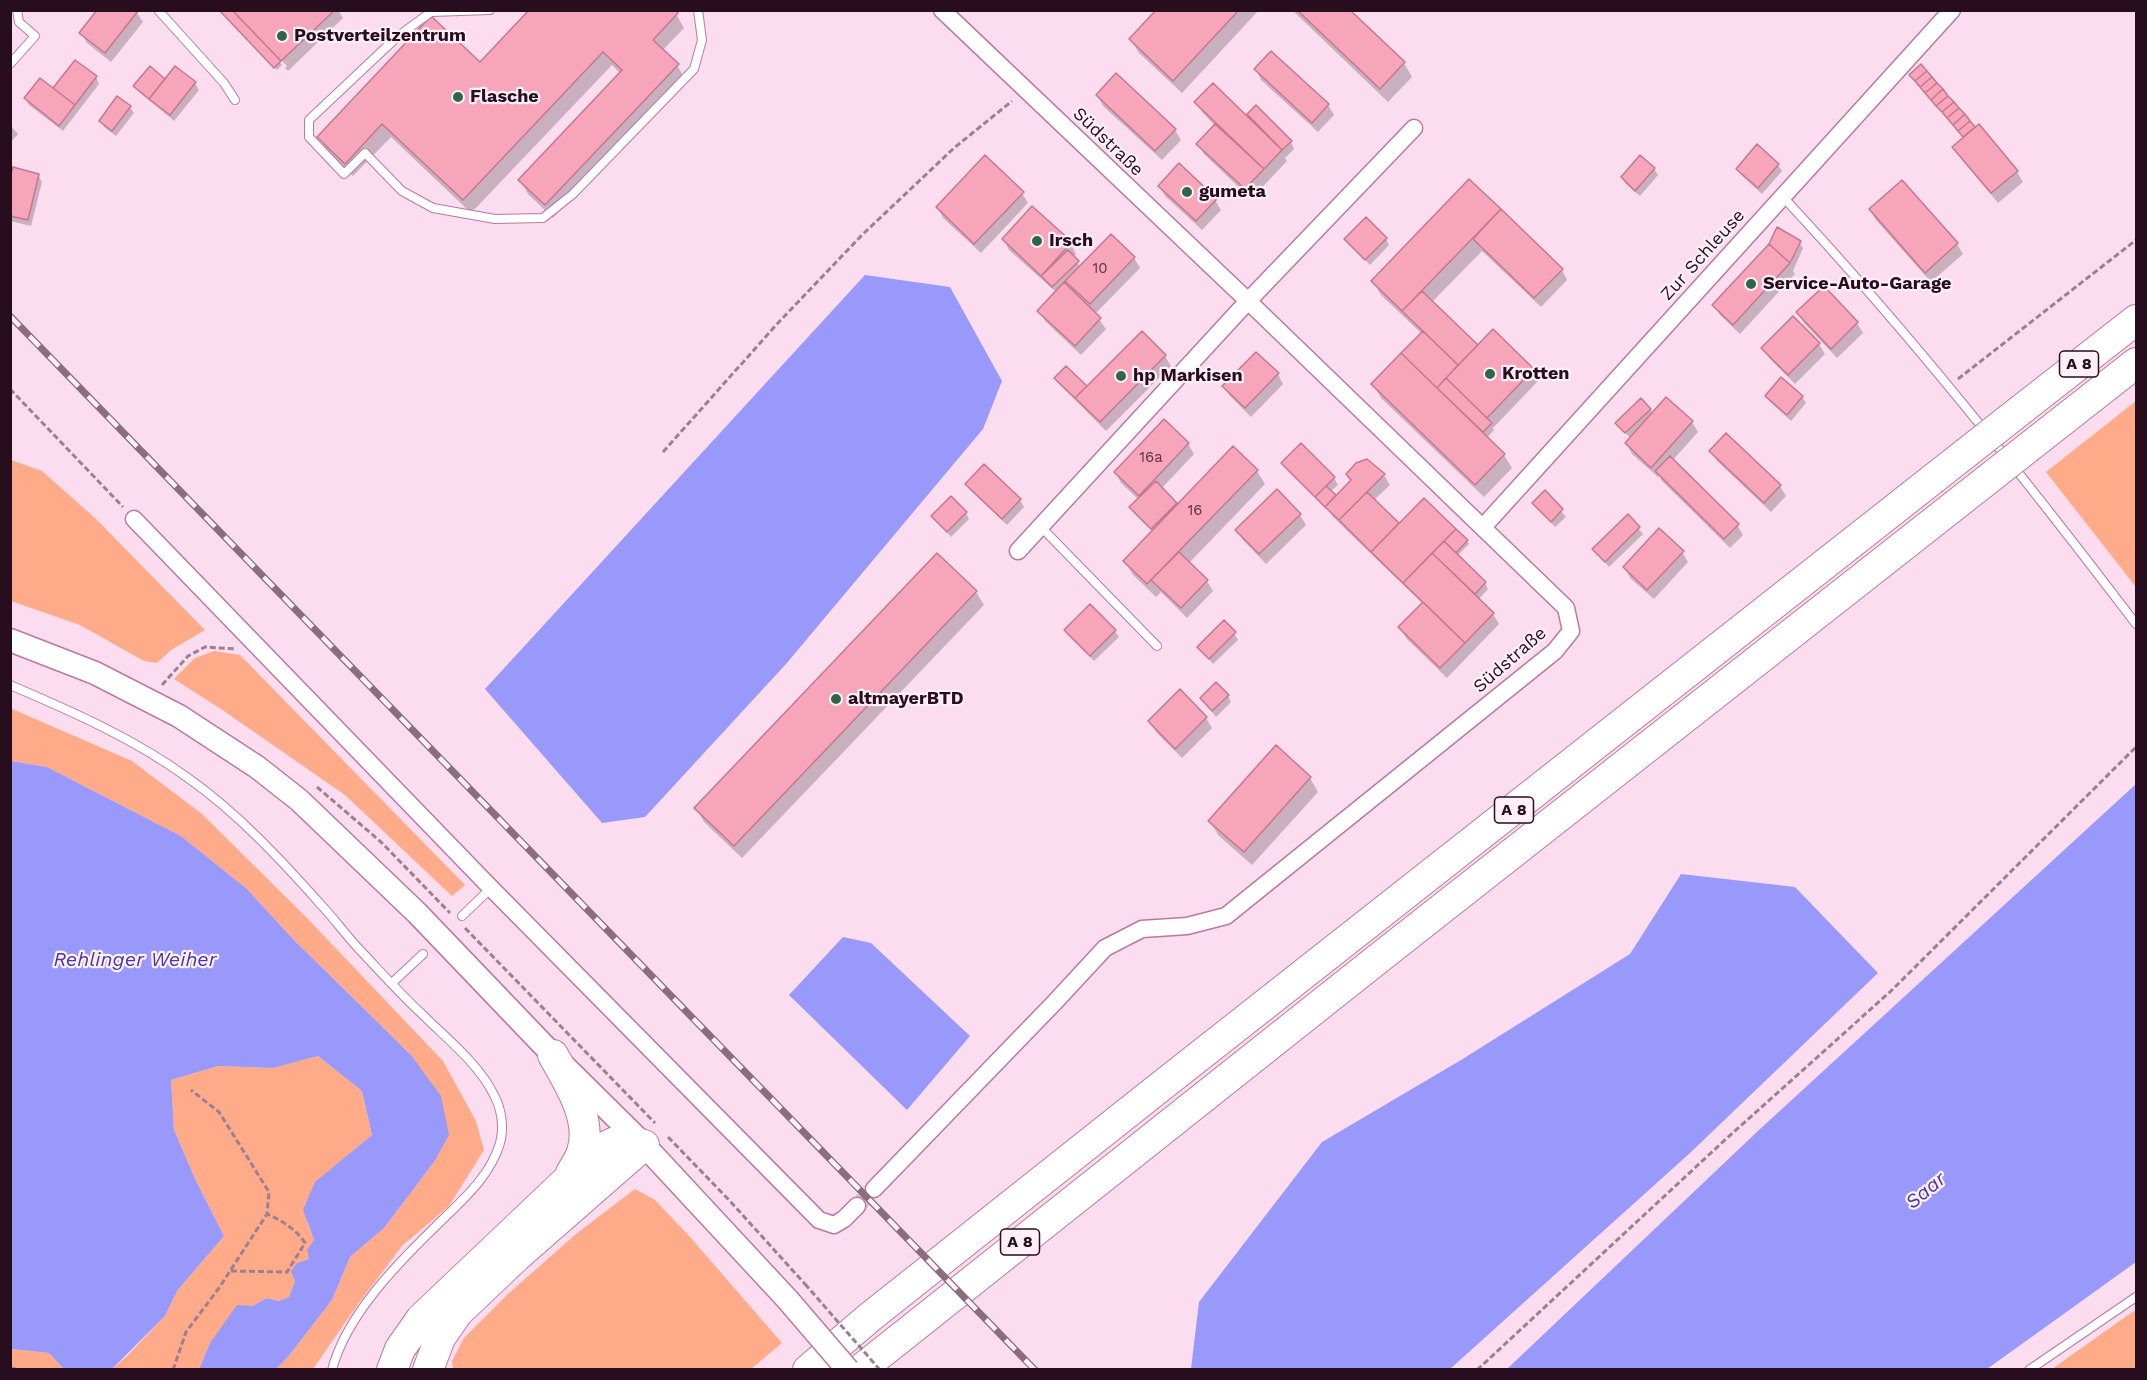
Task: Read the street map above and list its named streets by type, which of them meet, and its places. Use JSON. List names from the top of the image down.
{
  "streets": {
    "highway": ["A 8"],
    "street": ["Südstraße", "Zur Schleuse"]
  },
  "crossings": [
    ["Südstraße", "Zur Schleuse"]
  ],
  "water": ["Rehlinger Weiher", "Saar"],
  "places": [
    "Postverteilzentrum",
    "Flasche",
    "gumeta",
    "Irsch",
    "Service-Auto-Garage",
    "Krotten",
    "hp Markisen",
    "altmayerBTD"
  ],
  "house_numbers": ["10", "16a", "16"]
}
